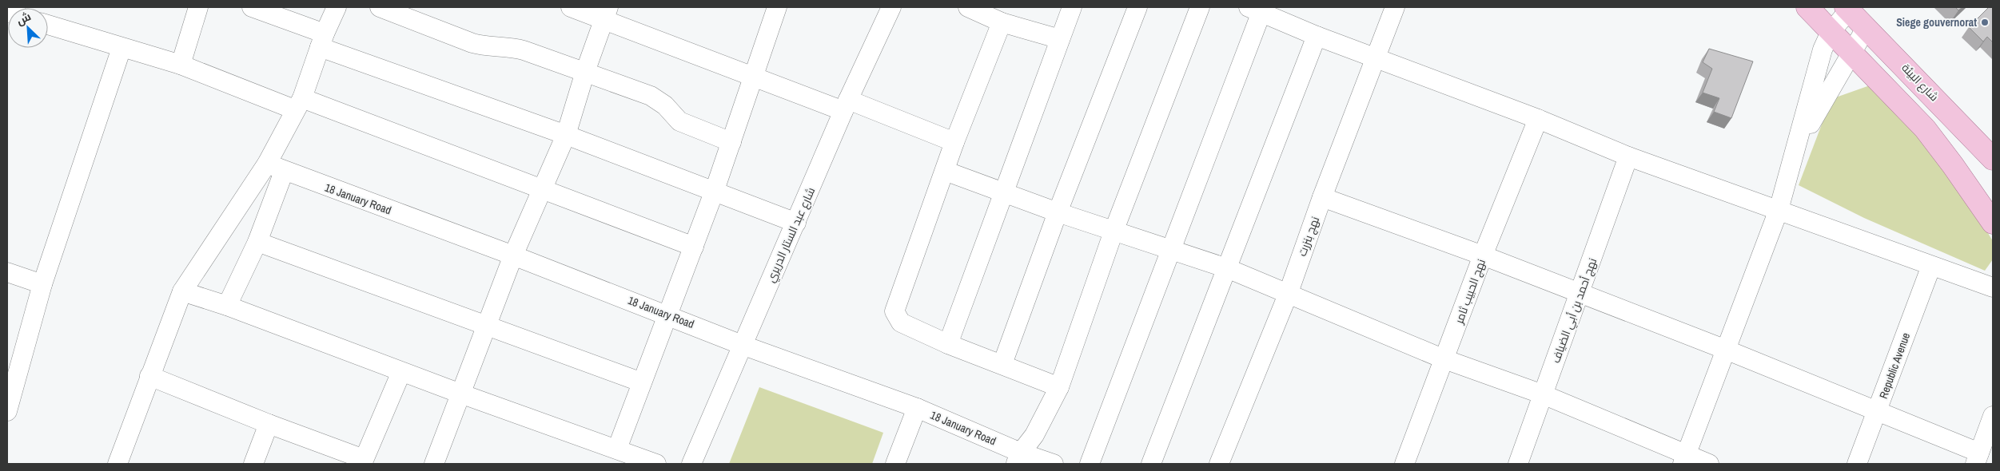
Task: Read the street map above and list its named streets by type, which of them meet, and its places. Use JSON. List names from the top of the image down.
{
  "streets": {
    "main road": ["شارع البيئة"],
    "street": [
      "18 January Road",
      "شارع عبد الستار الدريري",
      "نهج بنزرت",
      "نهج الحبيب ثامر",
      "نهج أحمد بن أبي الضياف",
      "Republic Avenue"
    ]
  },
  "crossings": [
    ["18 January Road", "شارع عبد الستار الدريري"]
  ],
  "places": ["Siege gouvernorat"],
  "north": "top left"
}
